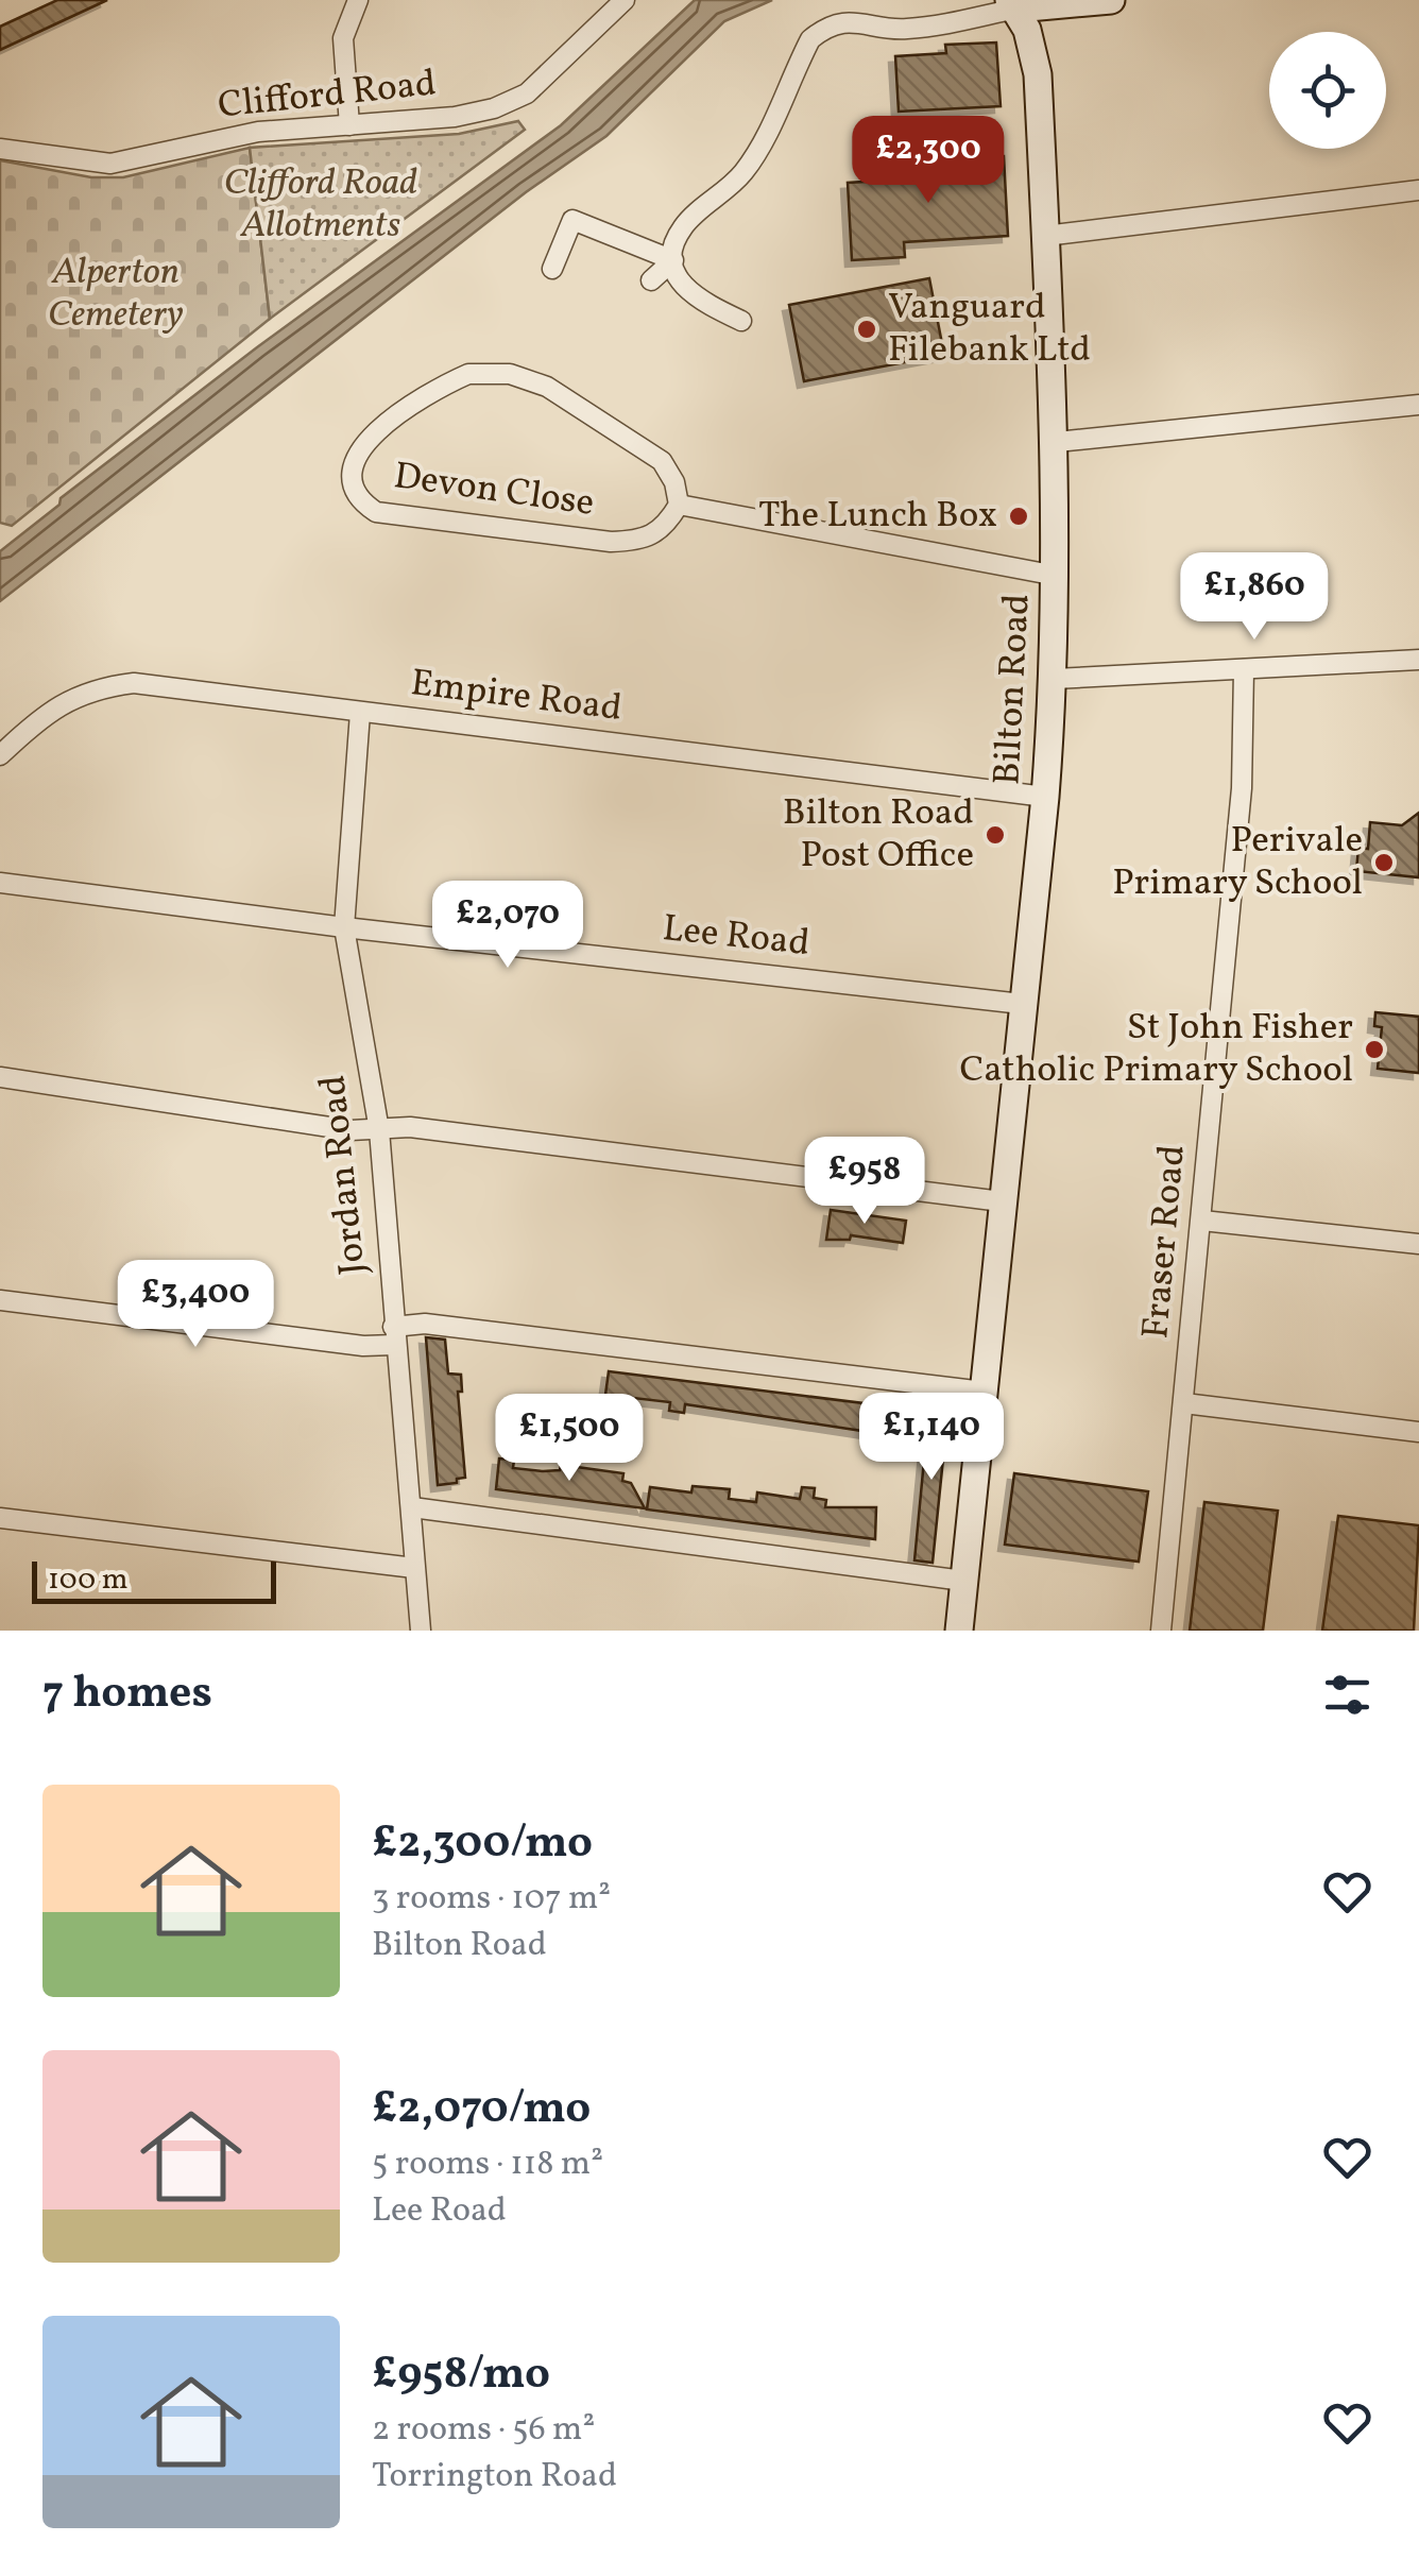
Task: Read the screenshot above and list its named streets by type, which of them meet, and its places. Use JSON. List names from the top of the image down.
{
  "streets": {
    "street": [
      "Clifford Road",
      "Devon Close",
      "Bilton Road",
      "Empire Road",
      "Lee Road",
      "Jordan Road",
      "Fraser Road"
    ]
  },
  "crossings": [
    ["Bilton Road", "Empire Road"],
    ["Bilton Road", "Lee Road"],
    ["Empire Road", "Jordan Road"],
    ["Lee Road", "Jordan Road"]
  ],
  "parks": ["Clifford Road Allotments", "Alperton Cemetery"],
  "places": [
    "Vanguard Filebank Ltd",
    "The Lunch Box",
    "Bilton Road Post Office",
    "Perivale Primary School",
    "St John Fisher Catholic Primary School"
  ],
  "scale_bar": "100 m",
  "page": {
    "price": [
      "£2,300",
      "£1,860",
      "£2,070",
      "£958",
      "£3,400",
      "£1,140",
      "£1,500"
    ],
    "scale": "100 m",
    "heading": "7 homes",
    "list": [
      {
        "name": "£2,300/mo",
        "note": "3 rooms · 107 m² · Bilton Road"
      },
      {
        "name": "£2,070/mo",
        "note": "5 rooms · 118 m² · Lee Road"
      },
      {
        "name": "£958/mo",
        "note": "2 rooms · 56 m² · Torrington Road"
      }
    ]
  }
}
